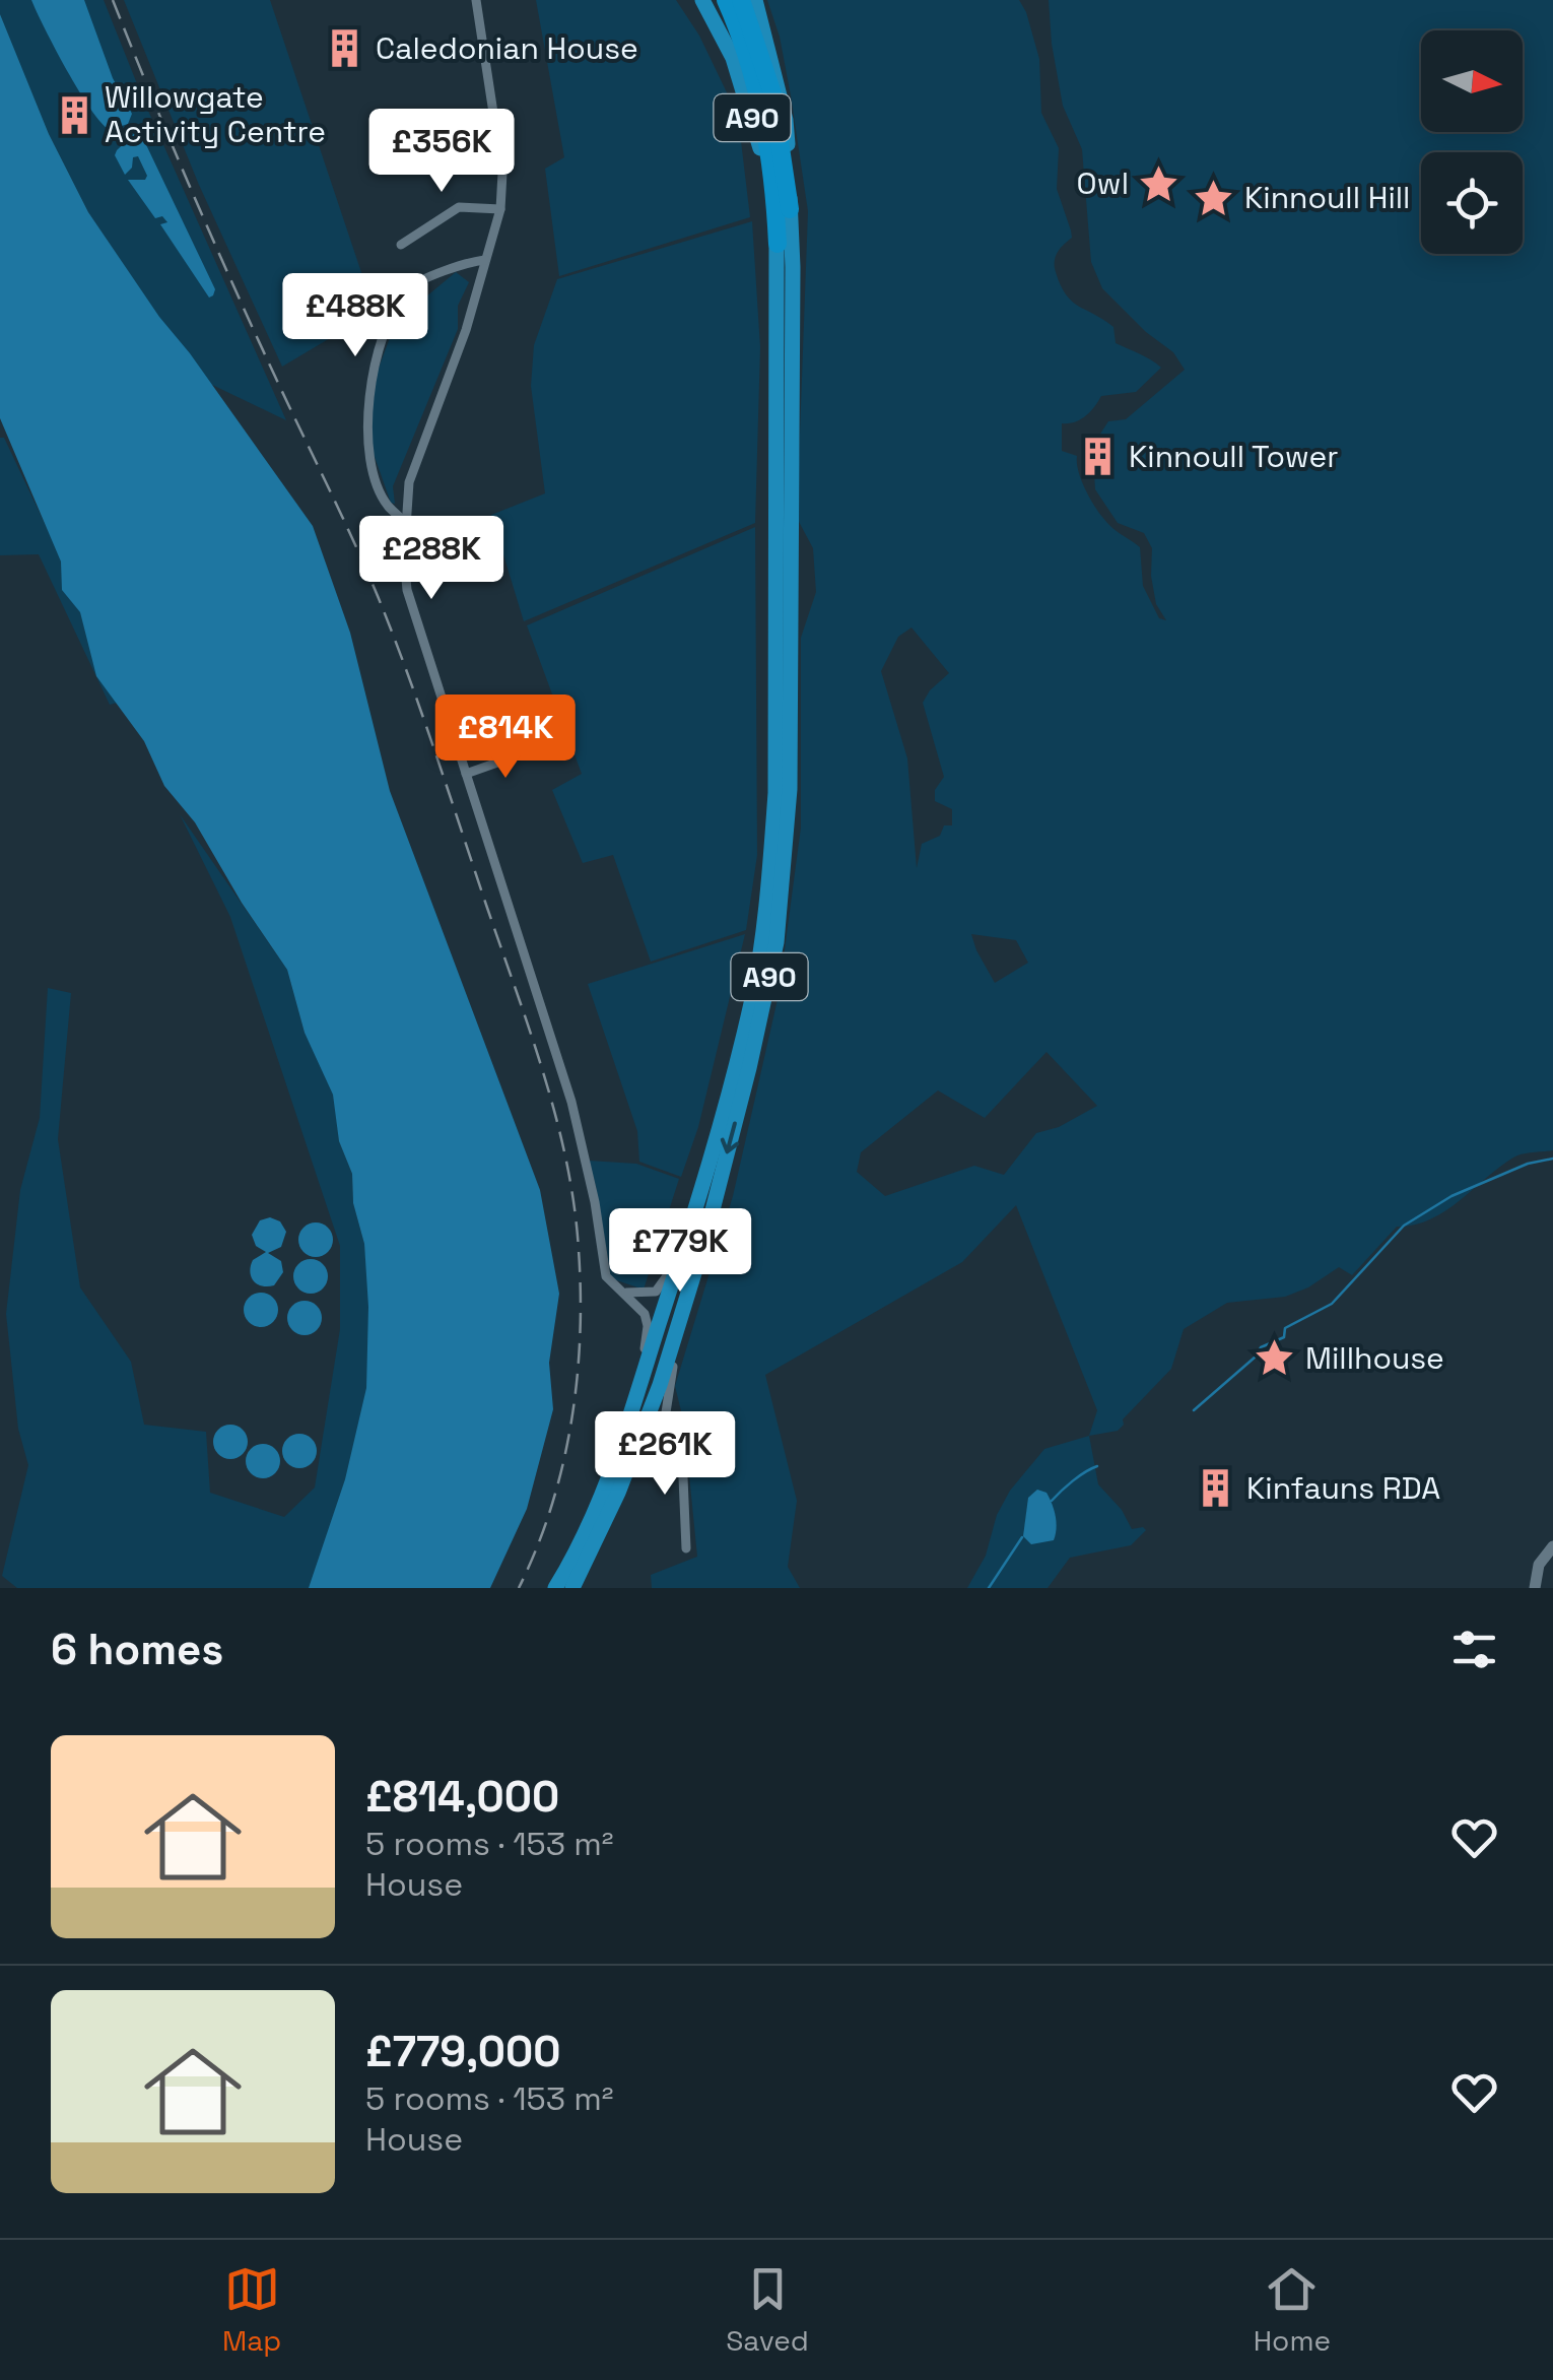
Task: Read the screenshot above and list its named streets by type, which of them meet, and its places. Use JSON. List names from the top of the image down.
{
  "streets": {
    "highway": ["A90"]
  },
  "places": {
    "building": [
      "Caledonian House",
      "Willowgate Activity Centre",
      "Kinnoull Tower",
      "Kinfauns RDA"
    ],
    "place": ["Owl", "Kinnoull Hill", "Millhouse"]
  },
  "north": "right",
  "page": {
    "price": [
      "£356K",
      "£488K",
      "£288K",
      "£814K",
      "£779K",
      "£261K"
    ],
    "heading": "6 homes",
    "list": [
      {
        "name": "£814,000",
        "note": "5 rooms · 153 m² · House"
      },
      {
        "name": "£779,000",
        "note": "5 rooms · 153 m² · House"
      }
    ],
    "tabs": ["Map", "Saved", "Home"]
  }
}
